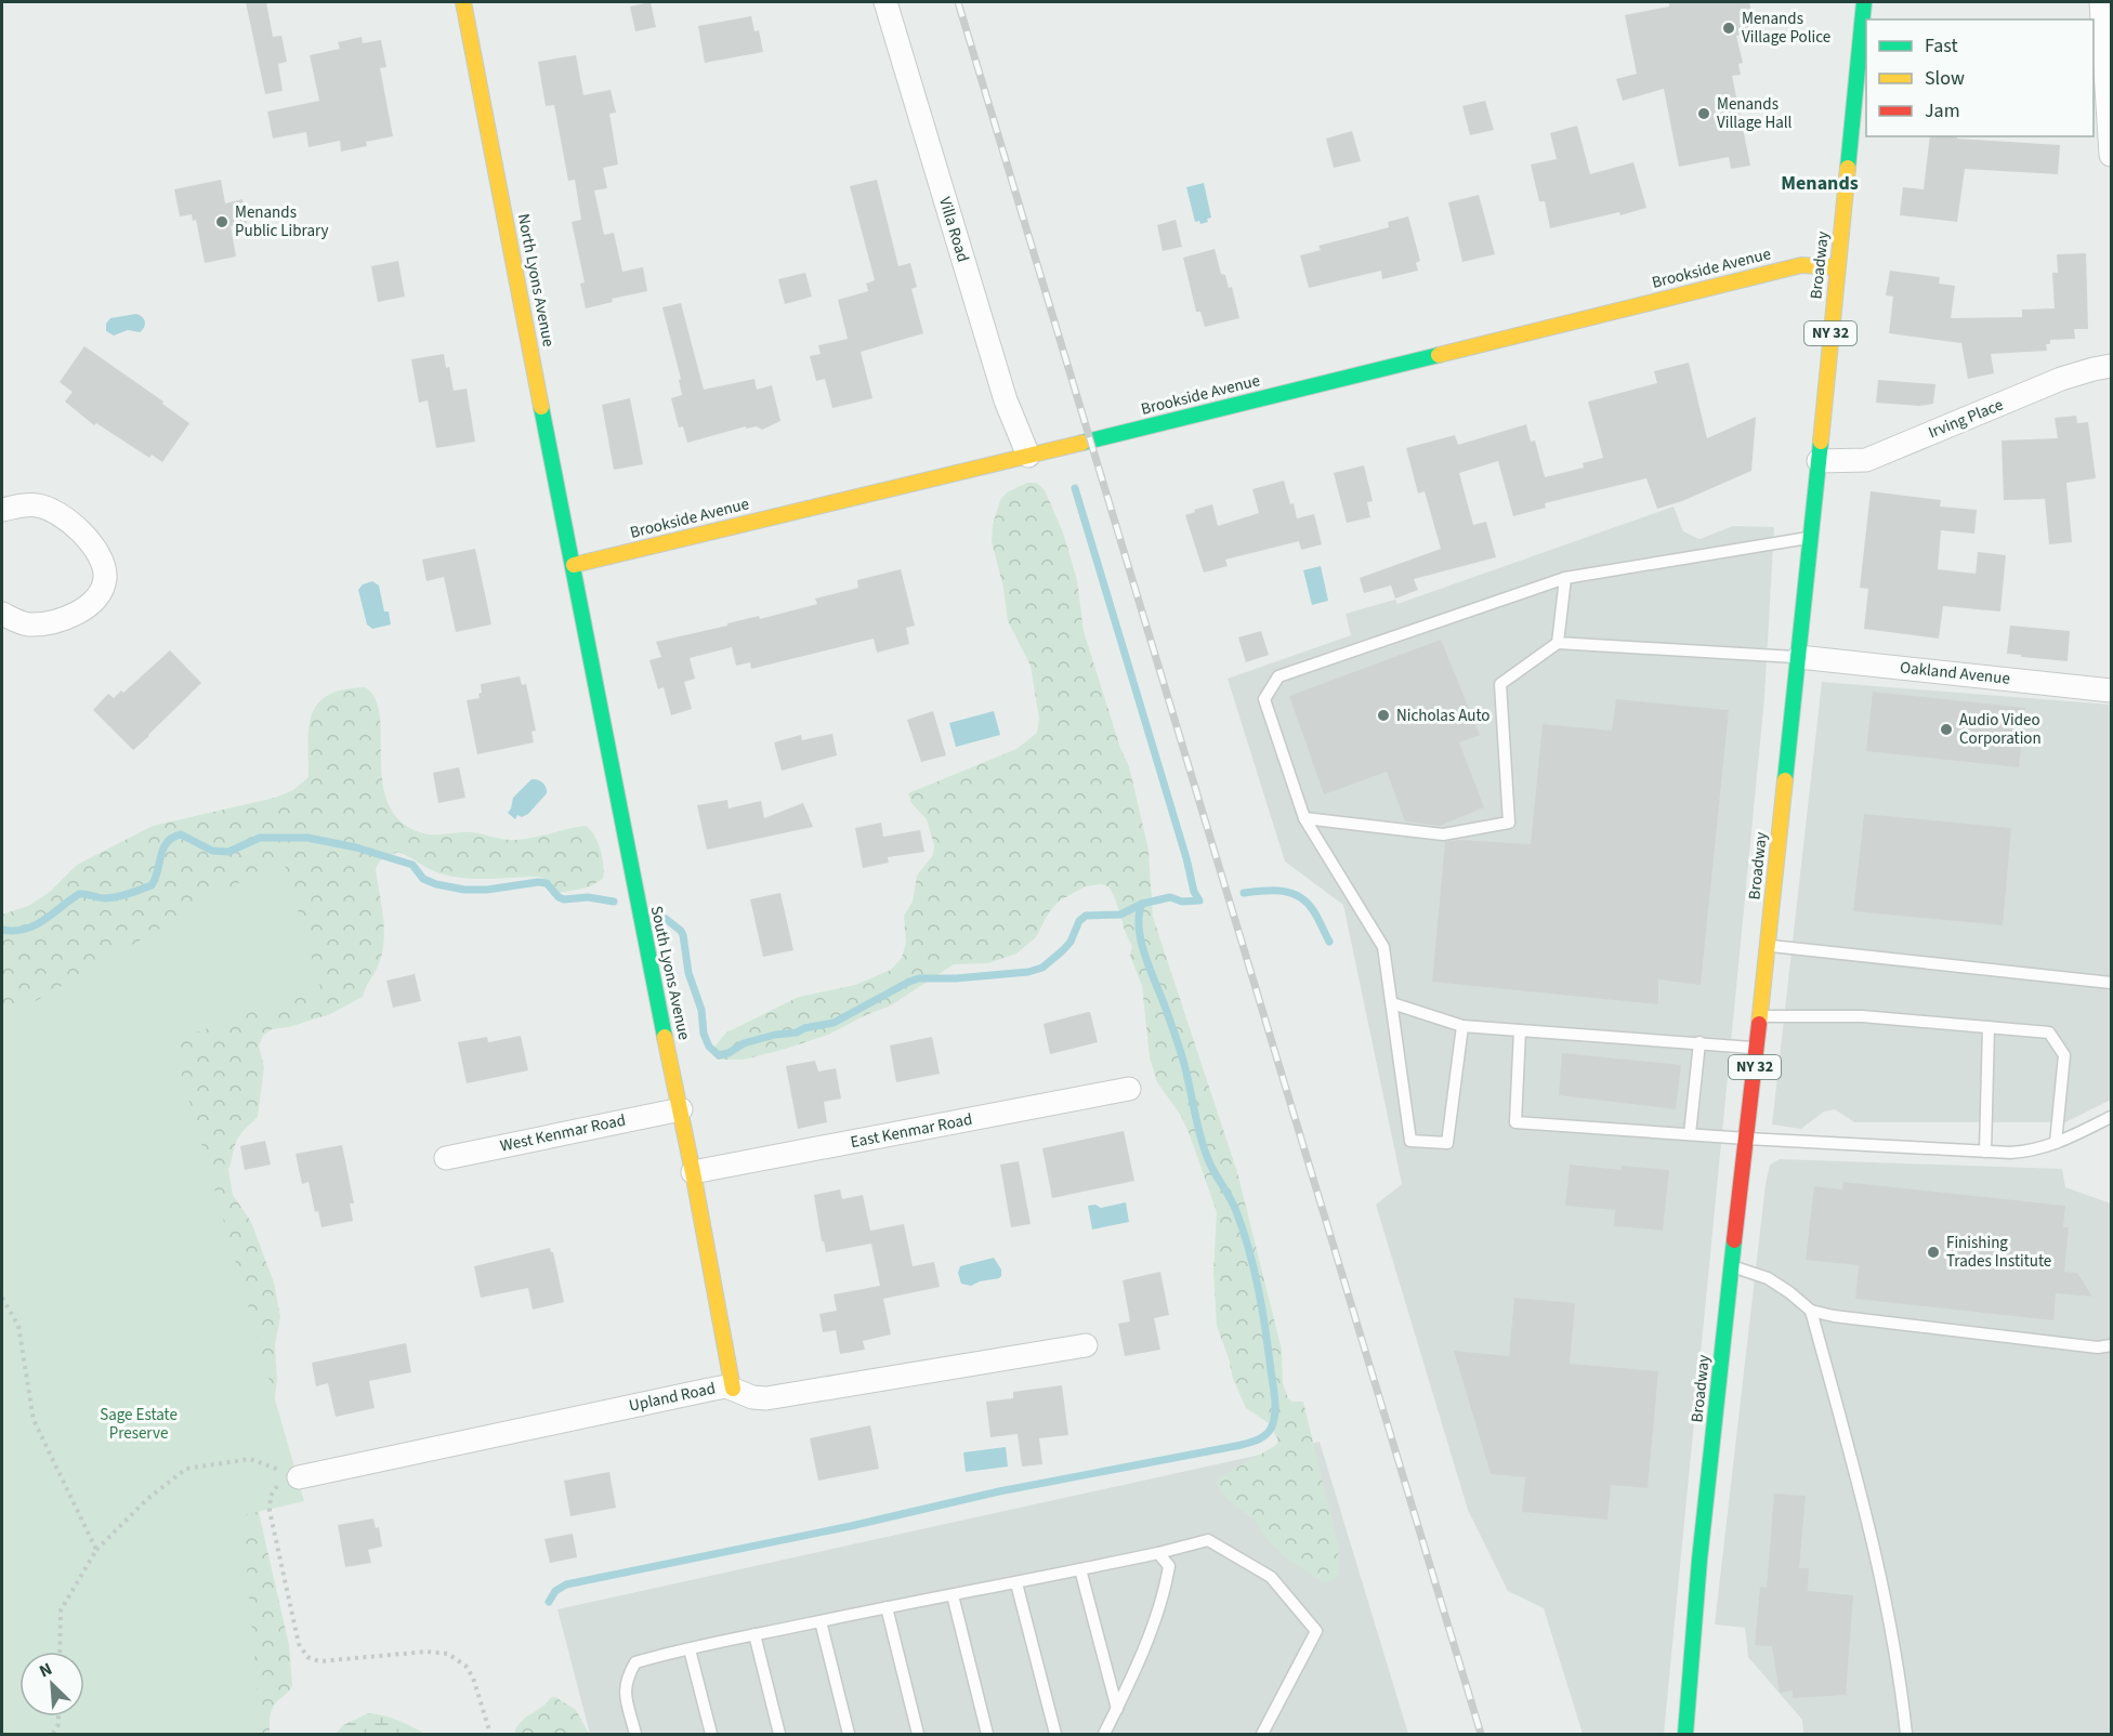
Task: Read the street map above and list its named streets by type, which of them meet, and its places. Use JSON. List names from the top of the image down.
{
  "streets": {
    "street": [
      "Villa Road",
      "Broadway",
      "Brookside Avenue",
      "North Lyons Avenue",
      "NY 32",
      "Irving Place",
      "Oakland Avenue",
      "South Lyons Avenue",
      "East Kenmar Road",
      "West Kenmar Road",
      "Upland Road"
    ]
  },
  "crossings": [
    ["Villa Road", "Brookside Avenue"],
    ["Broadway", "Brookside Avenue"],
    ["Broadway", "Irving Place"],
    ["Broadway", "Oakland Avenue"],
    ["Brookside Avenue", "North Lyons Avenue"],
    ["Brookside Avenue", "South Lyons Avenue"],
    ["North Lyons Avenue", "South Lyons Avenue"],
    ["South Lyons Avenue", "East Kenmar Road"],
    ["South Lyons Avenue", "West Kenmar Road"],
    ["South Lyons Avenue", "Upland Road"]
  ],
  "districts": ["Menands"],
  "parks": ["Sage Estate Preserve"],
  "places": [
    "Menands Village Police",
    "Menands Village Hall",
    "Menands Public Library",
    "Nicholas Auto",
    "Audio Video Corporation",
    "Finishing Trades Institute"
  ],
  "legend": ["Fast", "Slow", "Jam"],
  "north": "top left"
}
